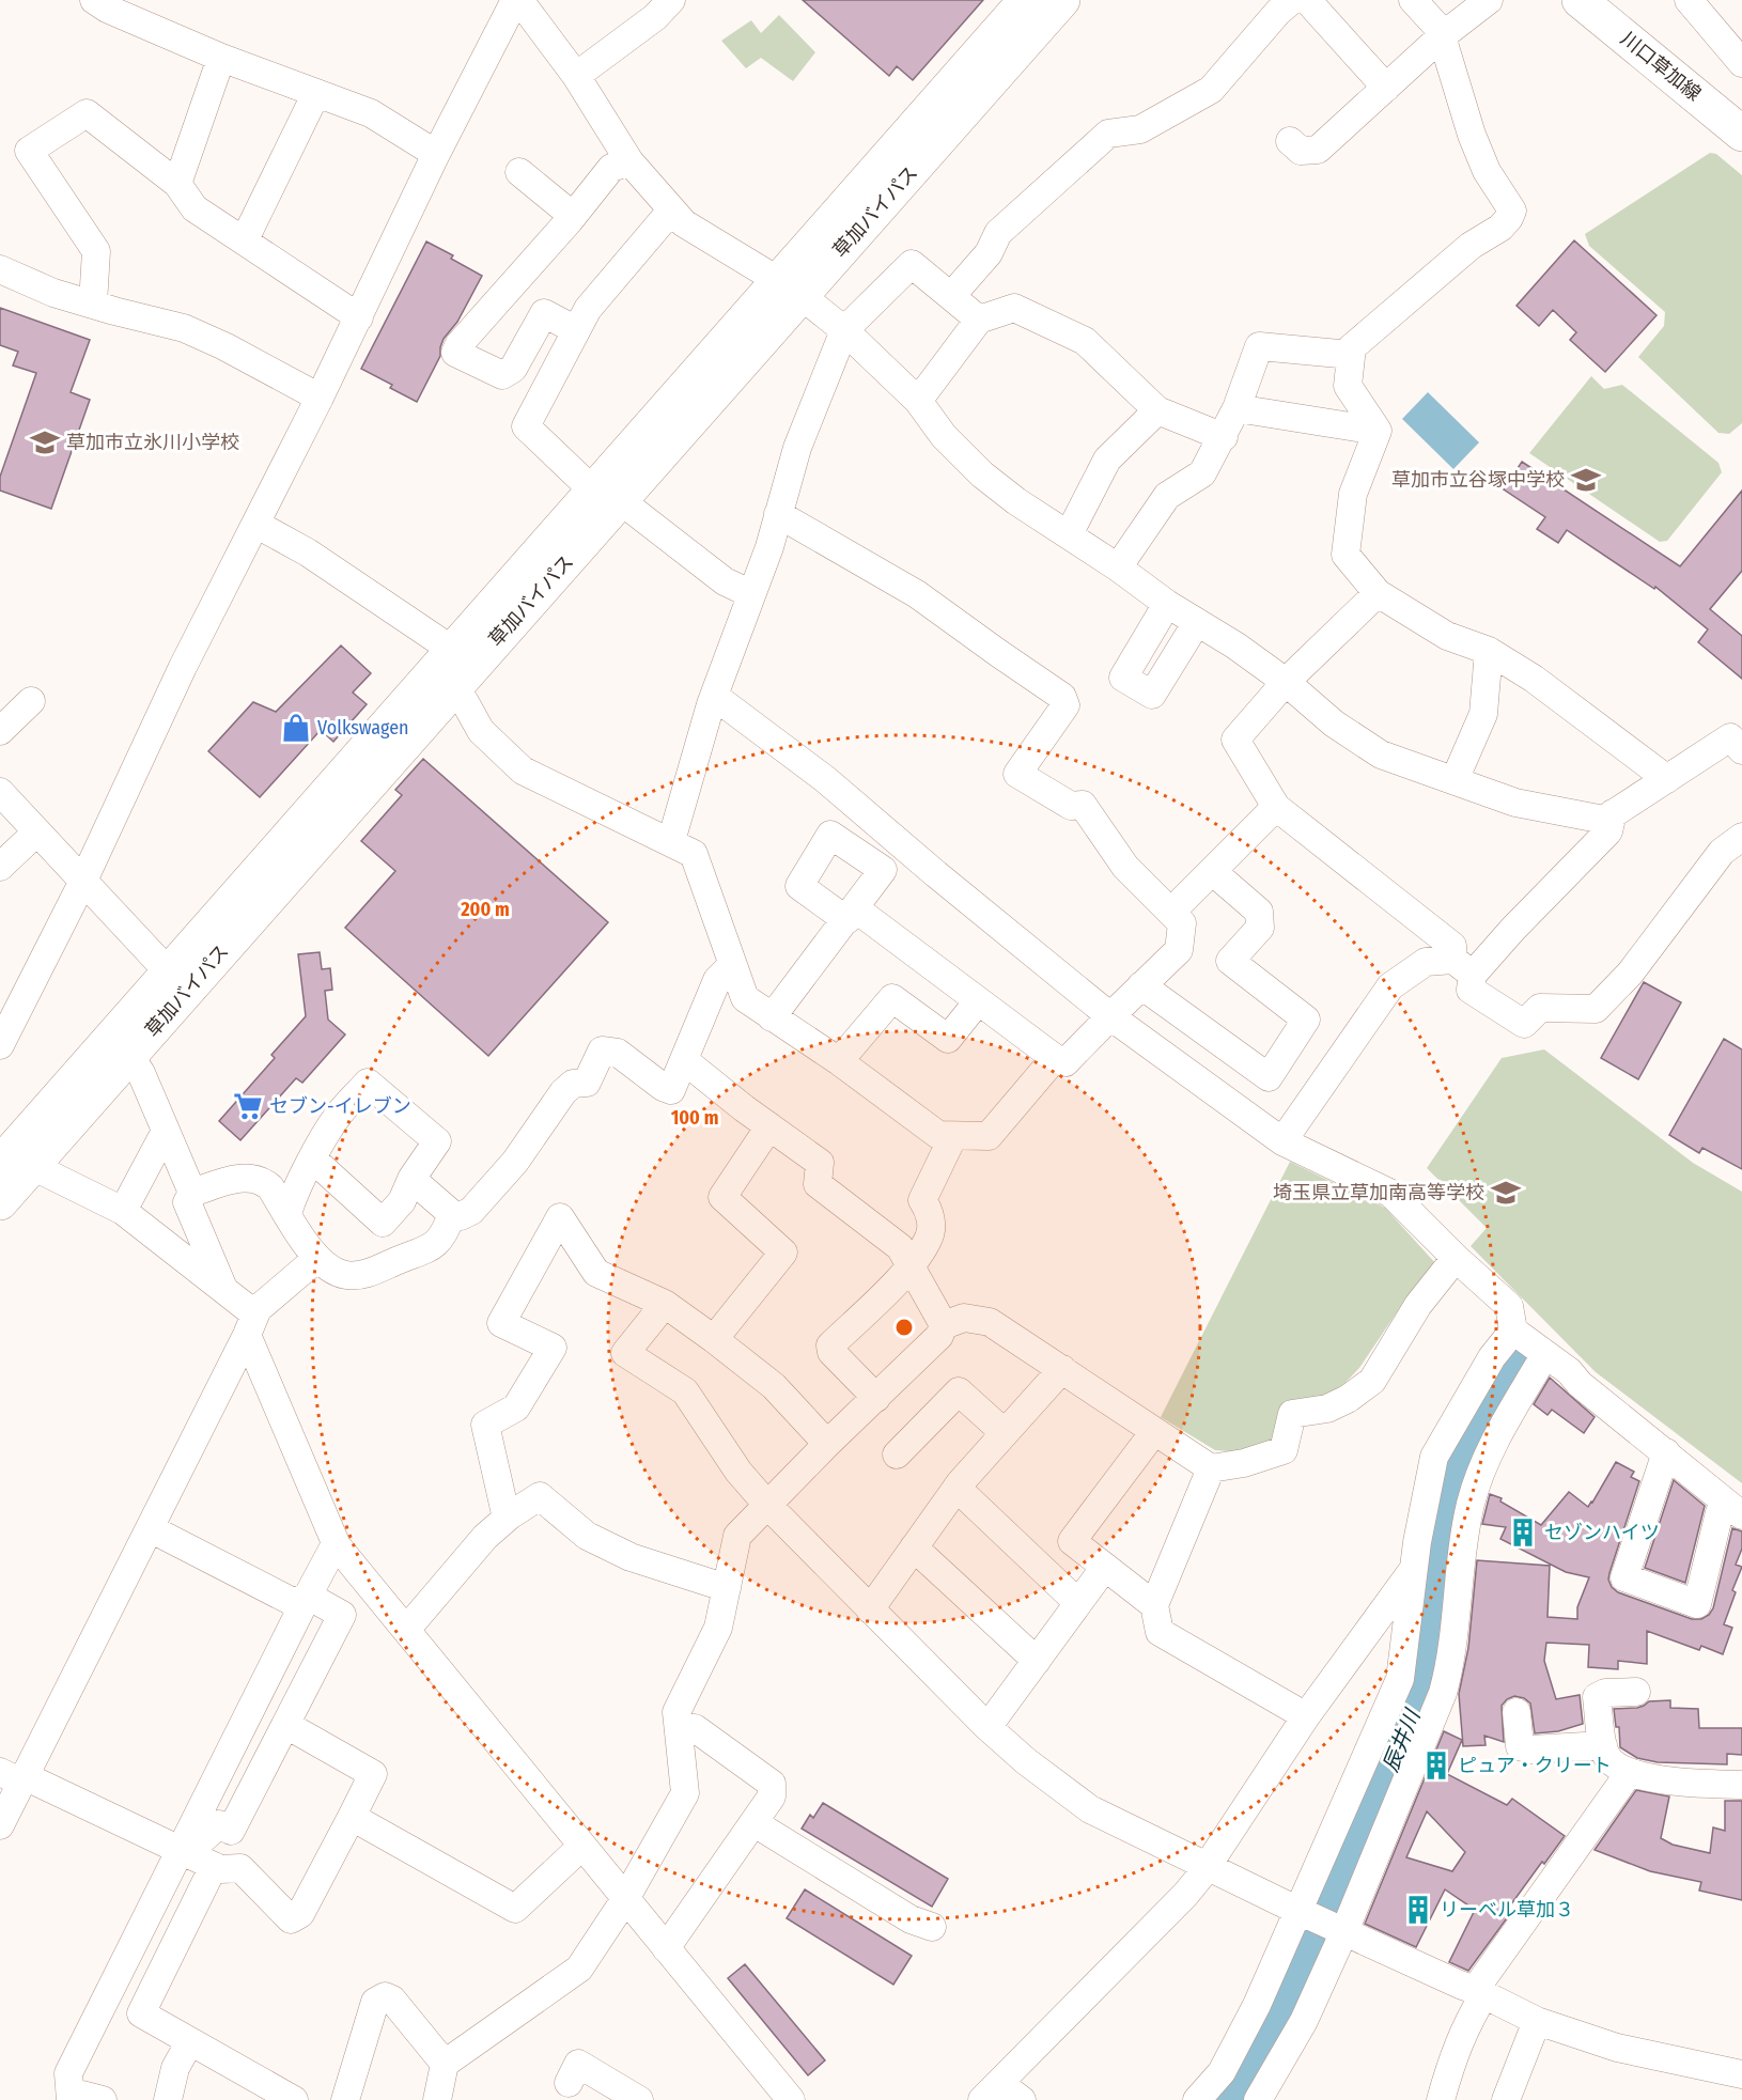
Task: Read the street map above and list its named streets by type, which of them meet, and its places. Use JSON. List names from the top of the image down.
{
  "streets": {
    "main road": ["川口草加線", "草加バイパス"]
  },
  "water": ["辰井川"],
  "places": {
    "school or university": ["草加市立氷川小学校", "草加市立谷塚中学校", "埼玉県立草加南高等学校"],
    "shop": ["Volkswagen"],
    "supermarket": ["セブン-イレブン"],
    "building": ["セゾンハイツ", "ピュア・クリート", "リーベル草加３"]
  },
  "rings": ["200 m", "100 m"]
}
